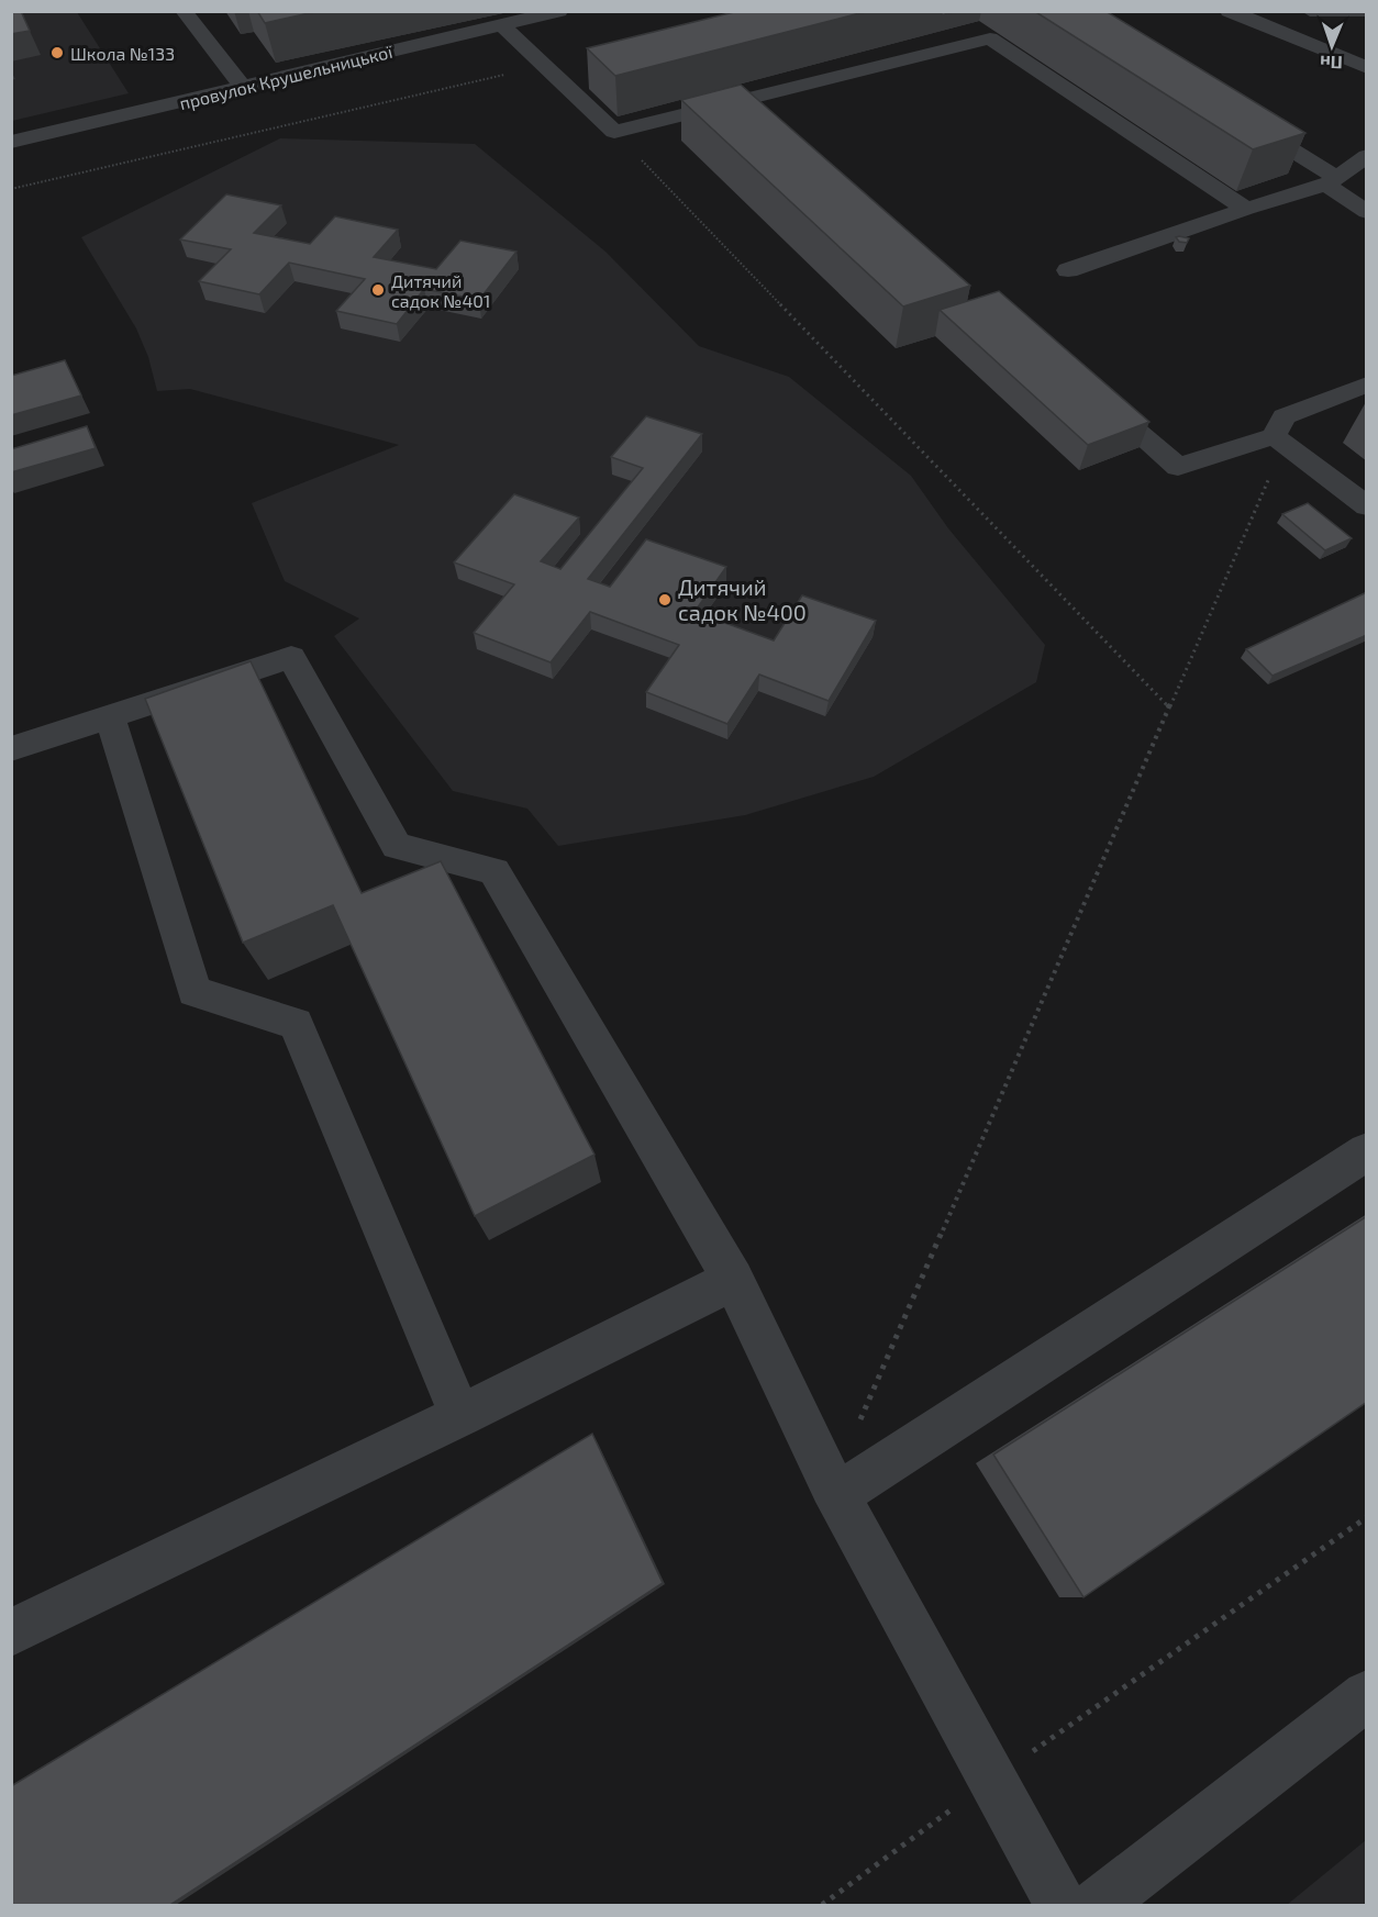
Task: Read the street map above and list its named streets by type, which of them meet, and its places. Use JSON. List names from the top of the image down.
{
  "streets": {
    "street": ["провулок Крушельницької"]
  },
  "places": ["Школа №133", "Дитячий садок №401", "Дитячий садок №400"],
  "north": "bottom"
}
